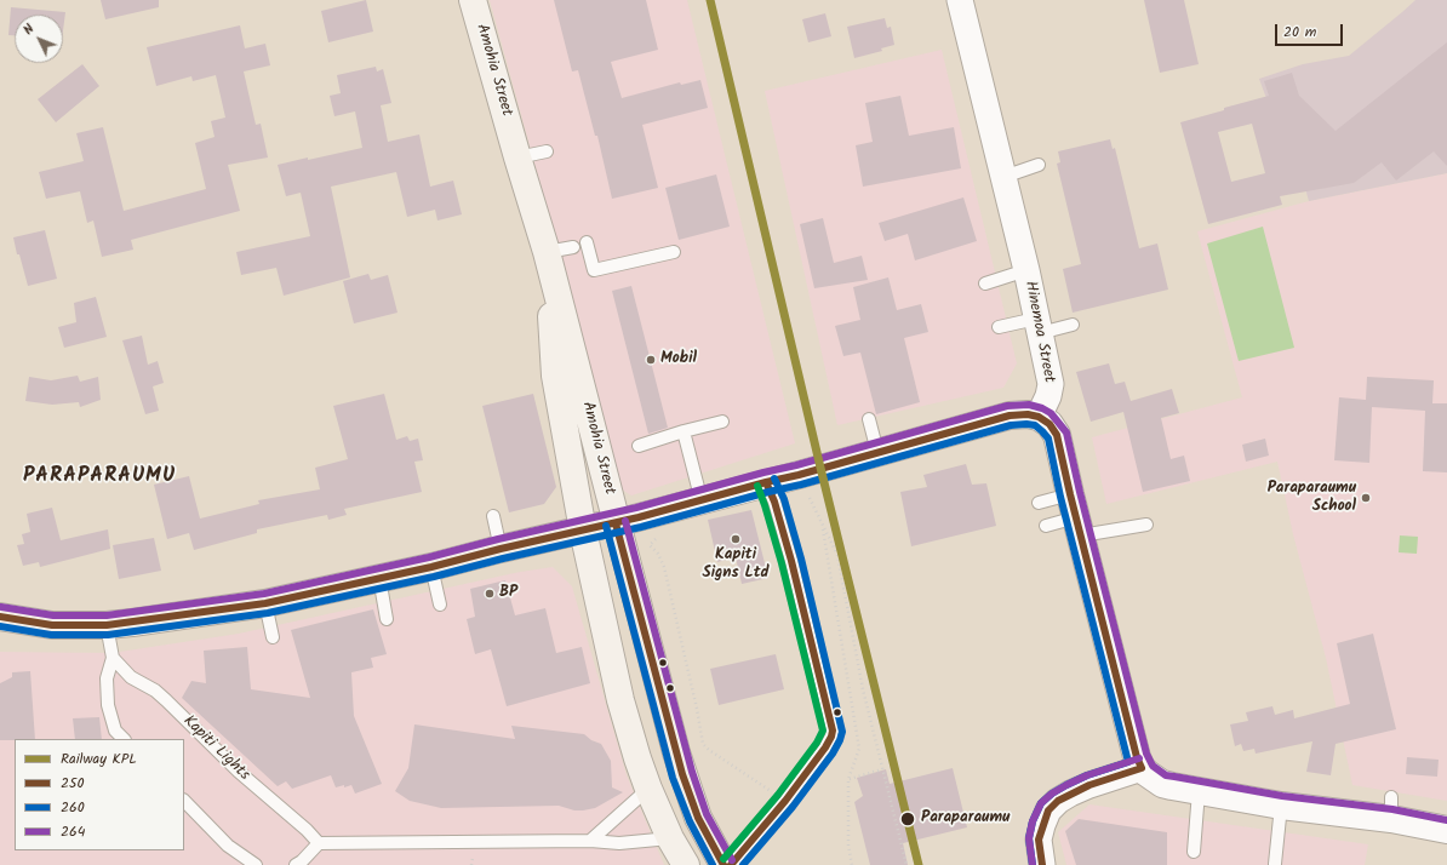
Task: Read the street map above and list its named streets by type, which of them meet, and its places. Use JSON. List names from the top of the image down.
{
  "streets": {
    "main road": ["Amohia Street"],
    "street": ["Hinemoa Street"],
    "lane": ["Kapiti Lights"]
  },
  "districts": ["PARAPARAUMU"],
  "places": [
    "Mobil",
    "Paraparaumu School",
    "Kapiti Signs Ltd",
    "BP",
    "Paraparaumu"
  ],
  "lines": [
    "rail line KPL",
    "transit line 264",
    "transit line 250",
    "transit line 260"
  ],
  "legend": [
    "Railway KPL",
    "250",
    "260",
    "264"
  ],
  "scale_bar": "20 m",
  "north": "top left"
}
